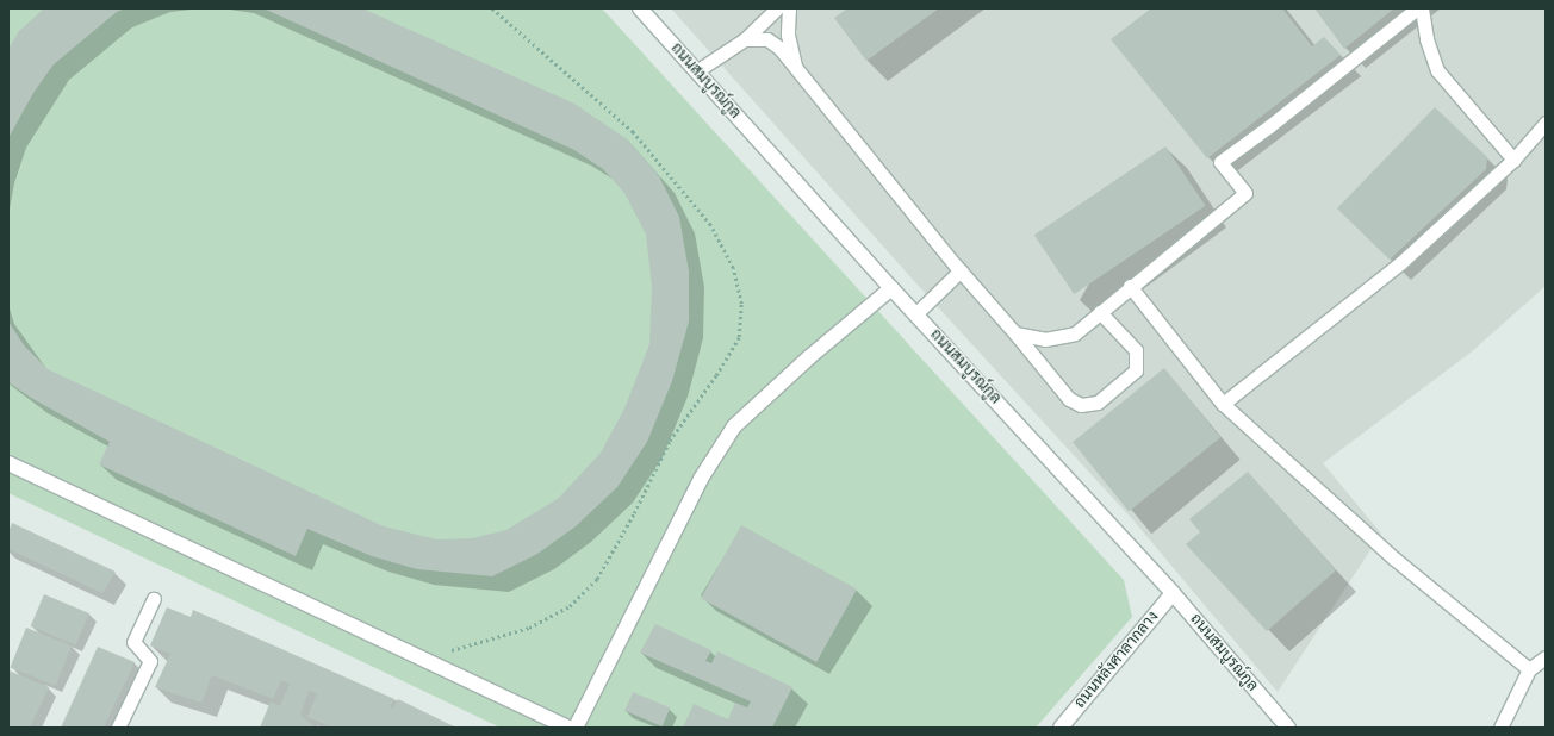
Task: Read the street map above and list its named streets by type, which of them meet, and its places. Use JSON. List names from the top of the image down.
{
  "streets": {
    "street": ["ถนนสมบูรณ์กูล", "ถนนหลังศาลากลาง"]
  },
  "crossings": [
    ["ถนนสมบูรณ์กูล", "ถนนหลังศาลากลาง"]
  ]
}
